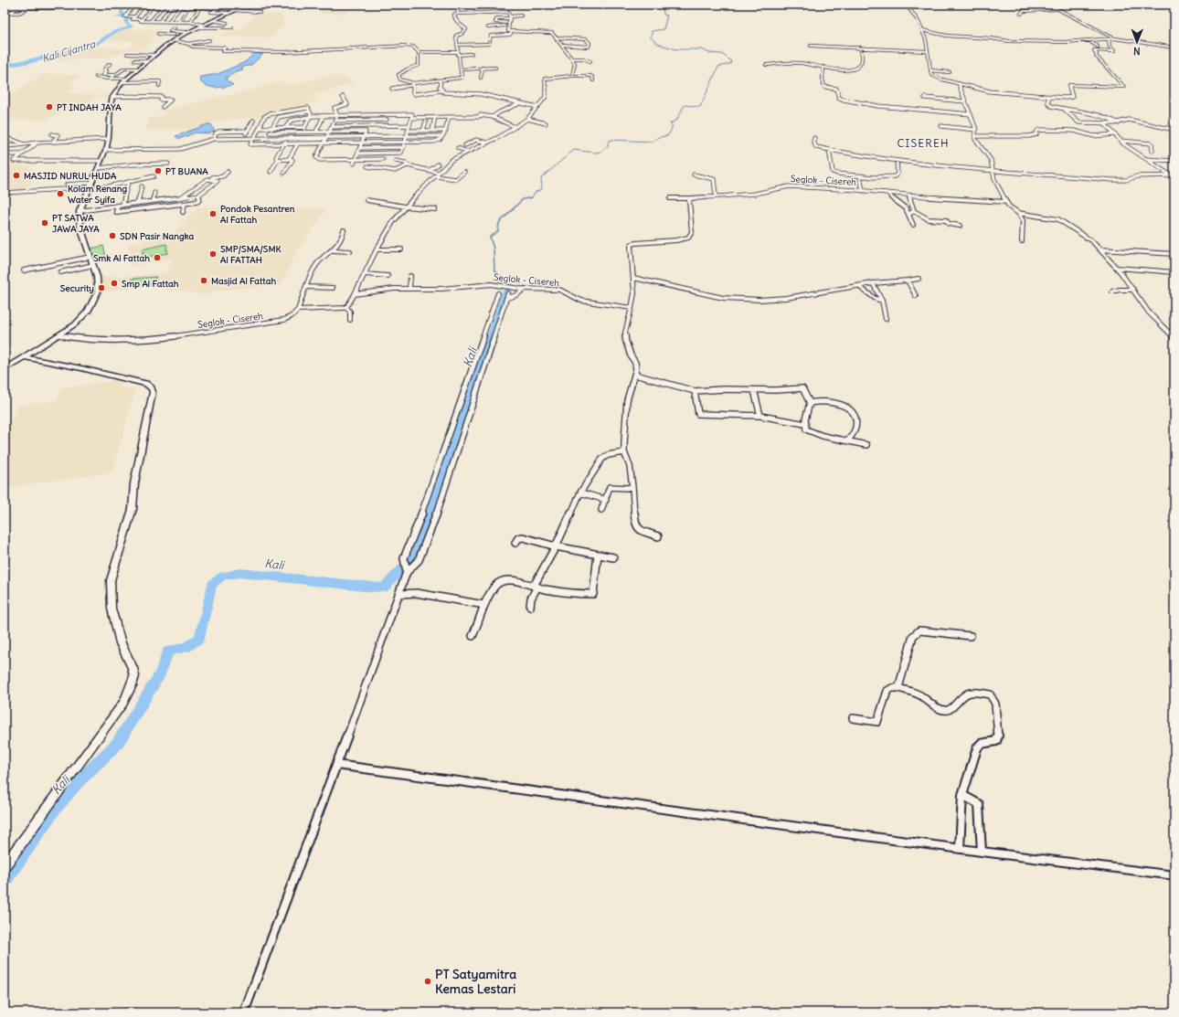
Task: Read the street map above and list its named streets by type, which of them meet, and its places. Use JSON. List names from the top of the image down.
{
  "streets": {
    "street": ["Seglok - Cisereh"]
  },
  "districts": ["CISEREH"],
  "water": ["Kali Cijantra", "Kali"],
  "places": [
    "PT INDAH JAYA",
    "PT BUANA",
    "MASJID NURUL HUDA",
    "Kolam Renang Water Syifa",
    "Pondok Pesantren Al Fattah",
    "PT SATWA JAWA JAYA",
    "SDN Pasir Nangka",
    "SMP/SMA/SMK Al FATTAH",
    "Smk Al Fattah",
    "Masjid Al Fattah",
    "Smp Al Fattah",
    "Security",
    "PT Satyamitra Kemas Lestari"
  ],
  "north": "bottom"
}
